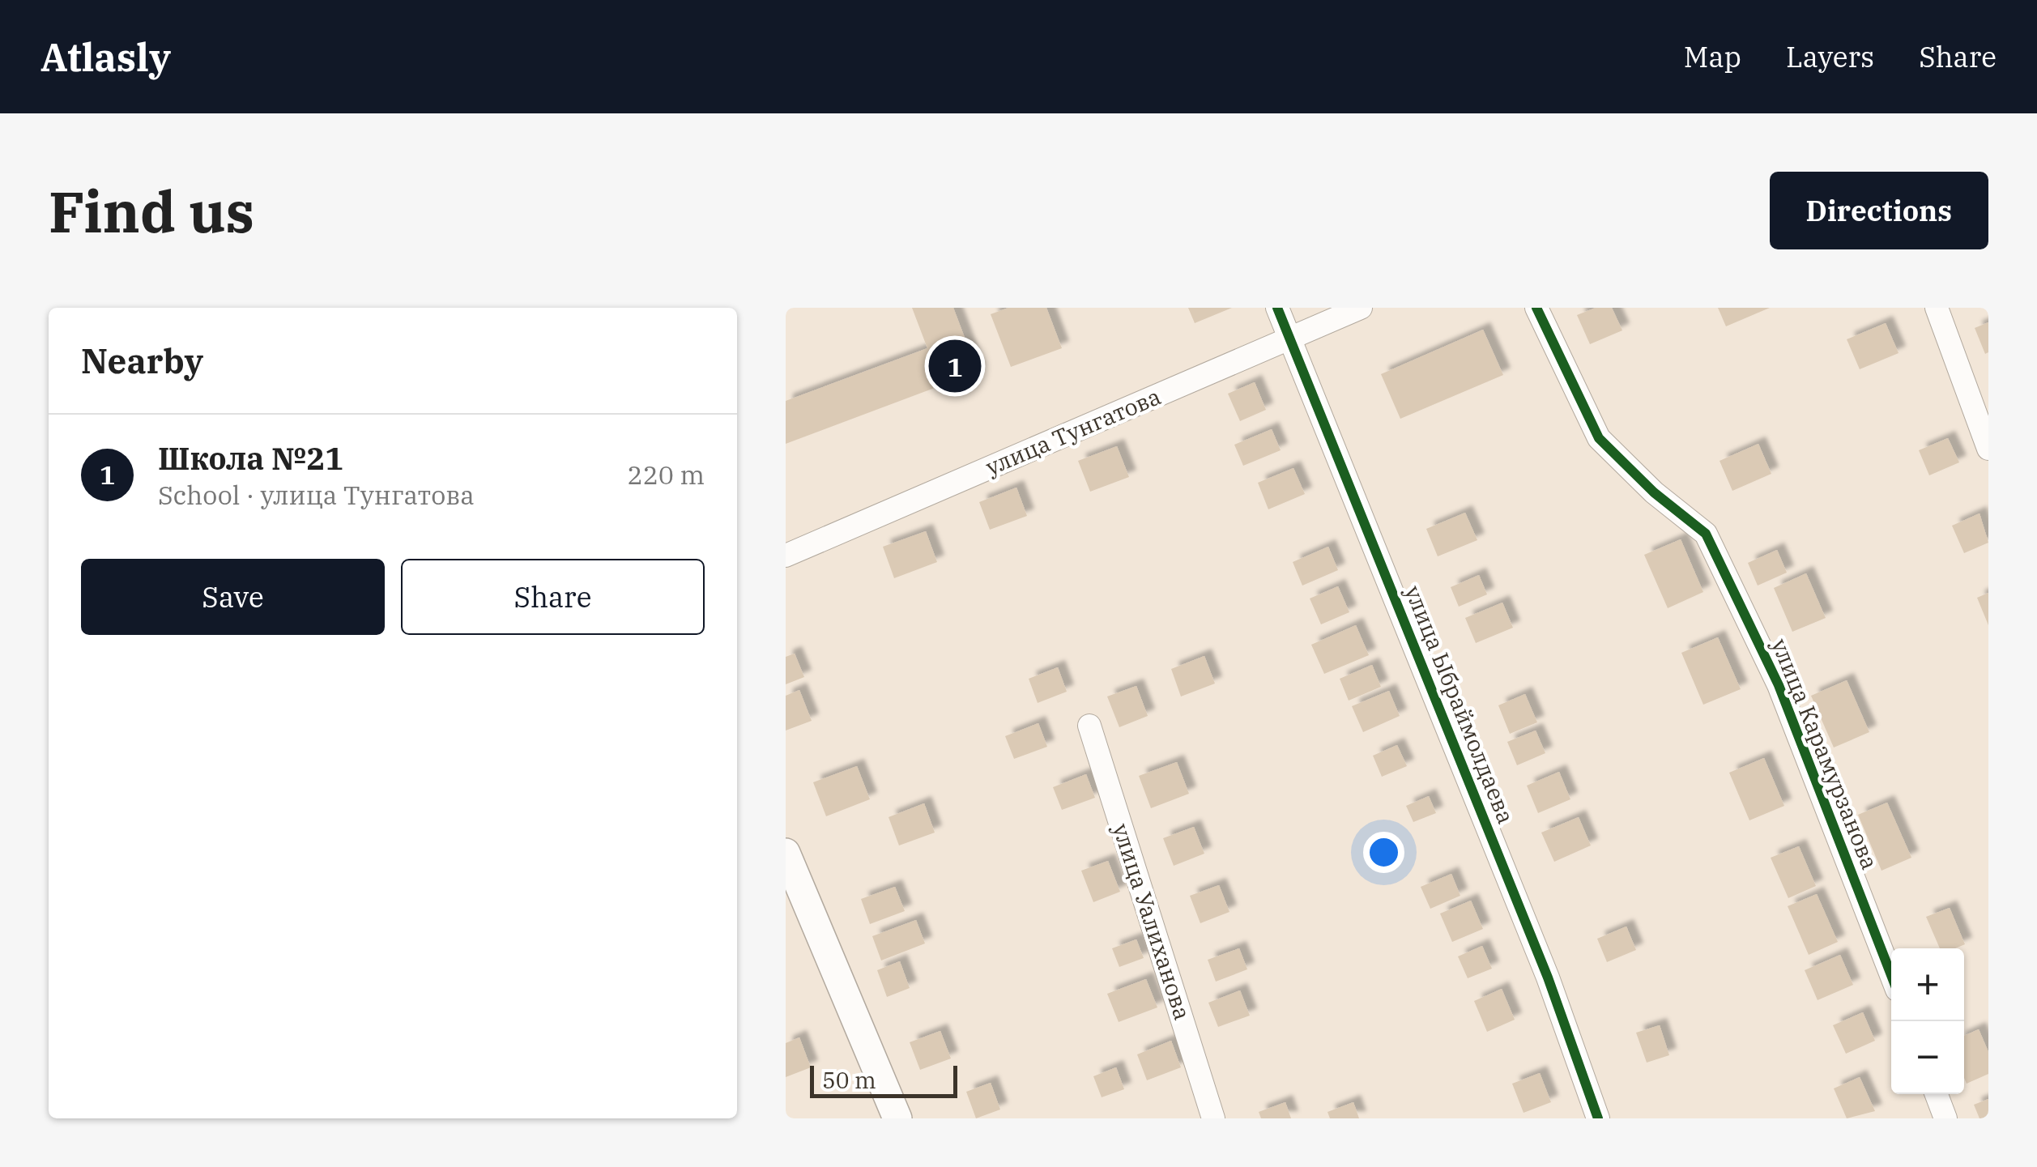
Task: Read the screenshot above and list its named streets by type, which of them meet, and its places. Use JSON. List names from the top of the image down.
{
  "streets": {
    "street": [
      "улица Тунгатова",
      "улица Ыбраймолдаева",
      "улица Карамурзанова",
      "улица Уалиханова"
    ]
  },
  "crossings": [
    ["улица Тунгатова", "улица Ыбраймолдаева"]
  ],
  "scale_bar": "50 m",
  "page": {
    "header": "Atlasly",
    "nav": ["Map", "Layers", "Share"],
    "buttons": [
      "Directions",
      ["Save", "Share"]
    ],
    "title": "Find us",
    "heading": "Nearby",
    "pins": "1",
    "list": [
      {
        "mark": "1",
        "name": "Школа №21",
        "note": "School · улица Тунгатова",
        "value": "220 m"
      }
    ],
    "map_buttons": ["+", "−"],
    "scale": "50 m"
  }
}
